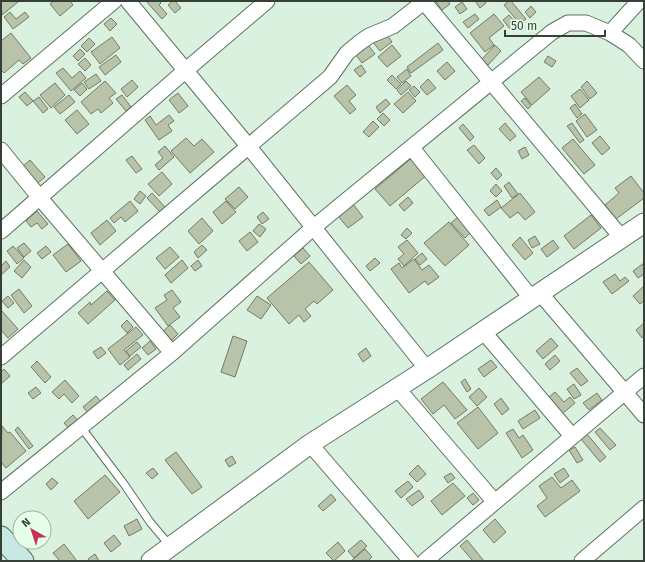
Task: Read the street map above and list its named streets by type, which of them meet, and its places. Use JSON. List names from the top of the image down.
{
  "scale_bar": "50 m",
  "north": "top left"
}
